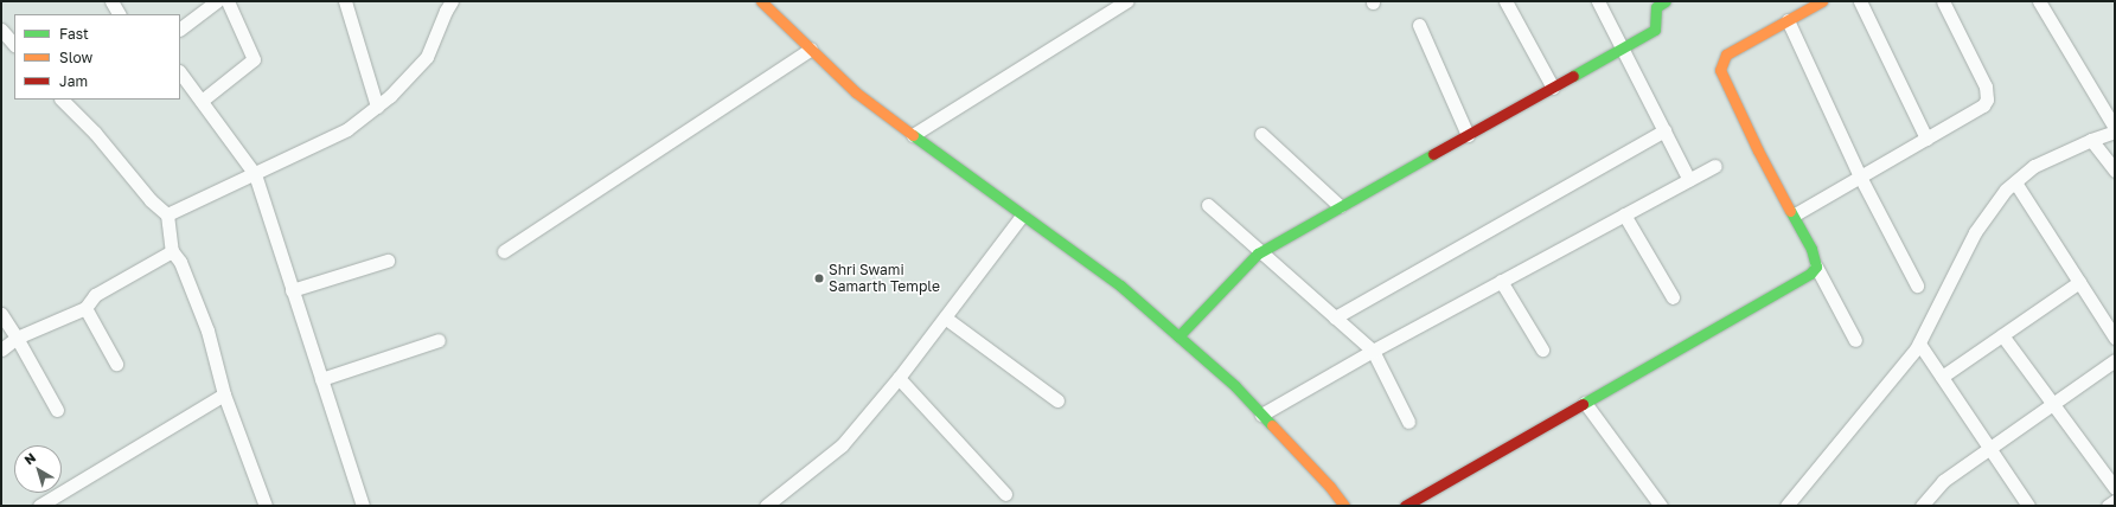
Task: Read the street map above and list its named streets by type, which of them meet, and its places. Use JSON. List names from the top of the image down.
{
  "places": ["Shri Swami Samarth Temple"],
  "legend": ["Fast", "Slow", "Jam"],
  "north": "top left"
}
